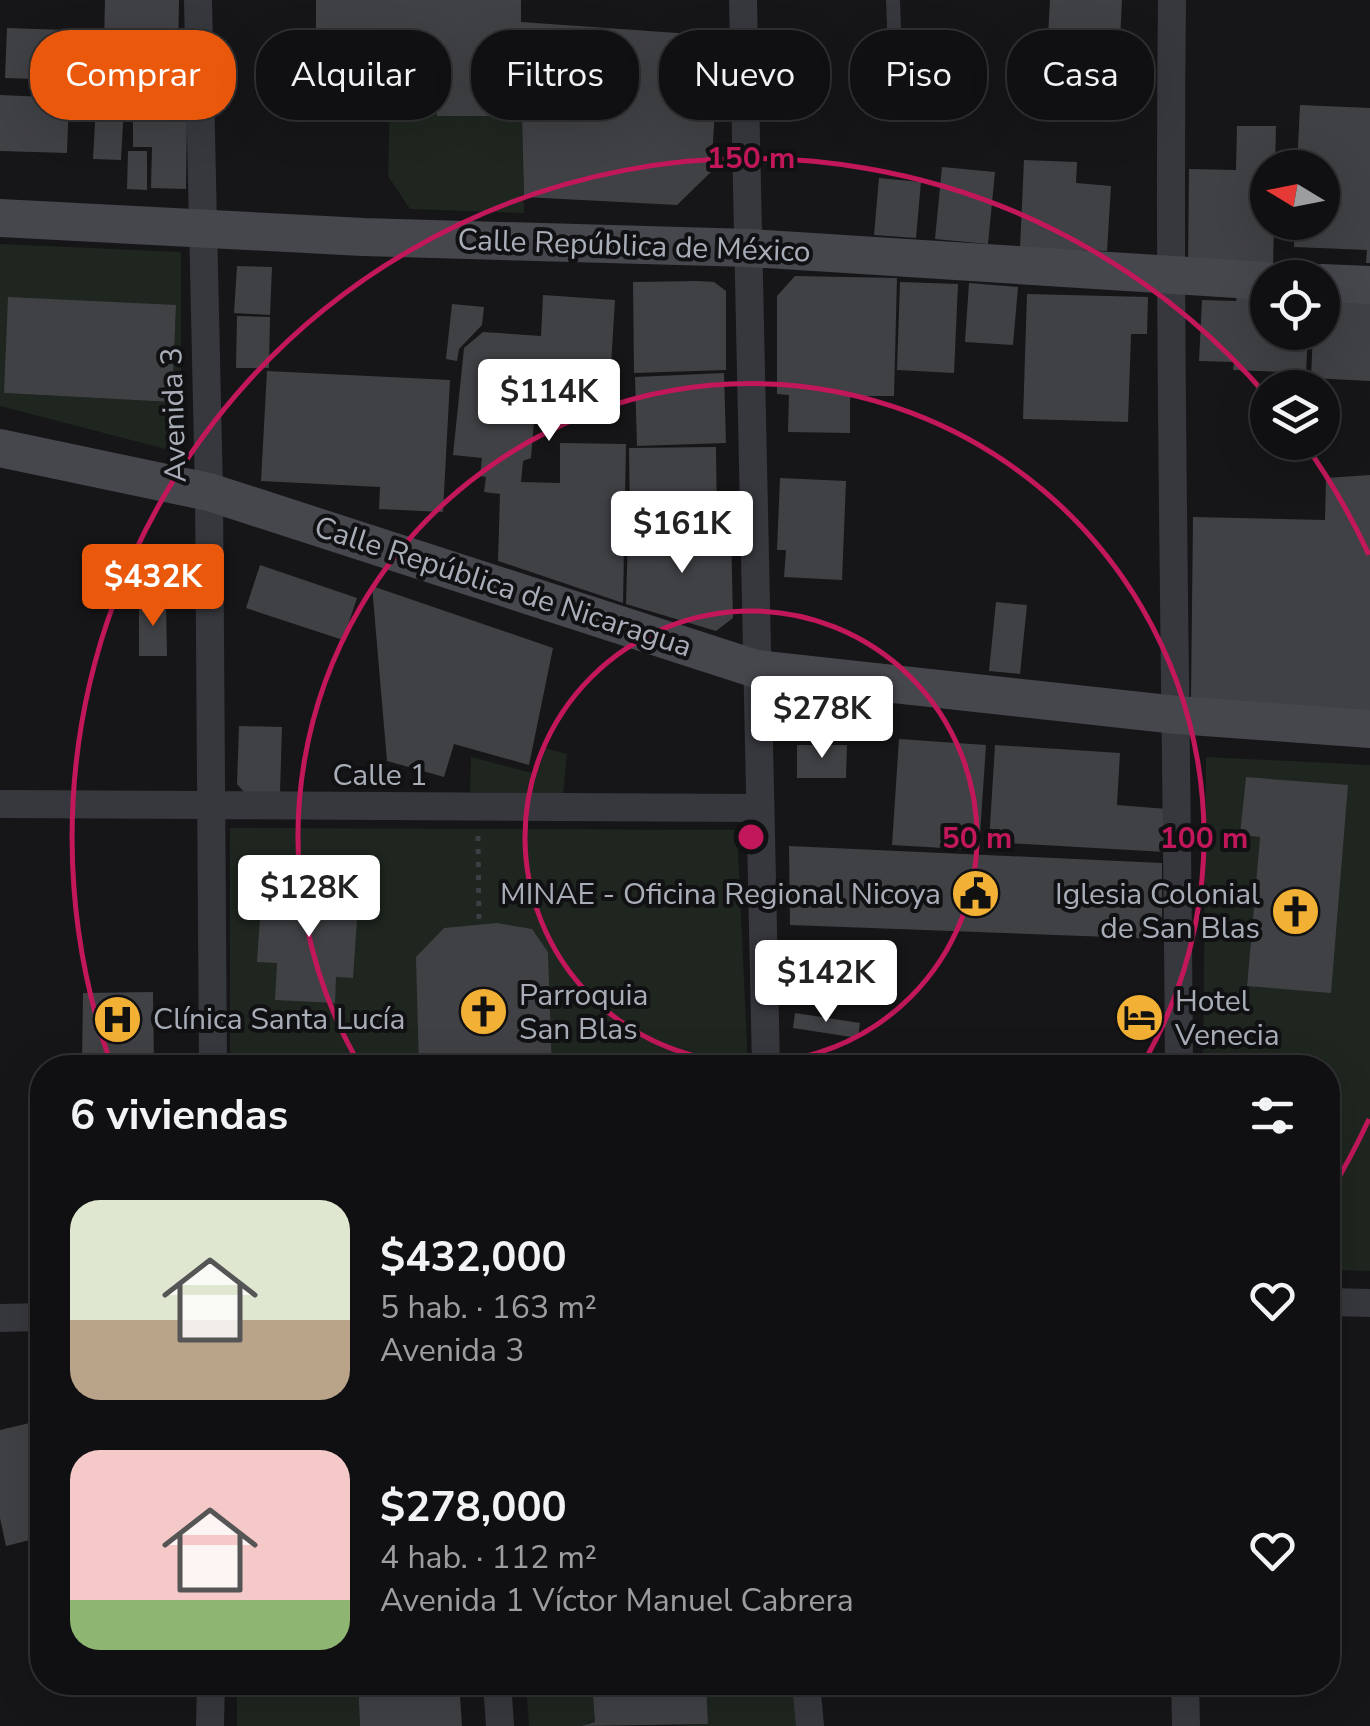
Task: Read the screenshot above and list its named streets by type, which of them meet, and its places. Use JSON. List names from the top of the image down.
{
  "streets": {
    "main road": ["Calle República de México", "Calle República de Nicaragua"],
    "street": ["Avenida 3", "Calle 1"]
  },
  "crossings": [
    ["Calle República de México", "Avenida 3"],
    ["Avenida 3", "Calle República de Nicaragua"],
    ["Avenida 3", "Calle 1"]
  ],
  "places": {
    "public building": ["MINAE - Oficina Regional Nicoya"],
    "church": ["Iglesia Colonial de San Blas", "Parroquia San Blas"],
    "hotel": ["Hotel Venecia"],
    "hospital": ["Clínica Santa Lucía"]
  },
  "north": "left",
  "page": {
    "chip": [
      "Comprar",
      "Alquilar",
      "Filtros",
      "Nuevo",
      "Piso",
      "Casa"
    ],
    "price": [
      "$114K",
      "$161K",
      "$432K",
      "$278K",
      "$128K",
      "$142K"
    ],
    "heading": "6 viviendas",
    "list": [
      {
        "name": "$432,000",
        "note": "5 hab. · 163 m² · Avenida 3"
      },
      {
        "name": "$278,000",
        "note": "4 hab. · 112 m² · Avenida 1 Víctor Manuel Cabrera"
      }
    ]
  },
  "rings": ["150 m", "50 m", "100 m"]
}
